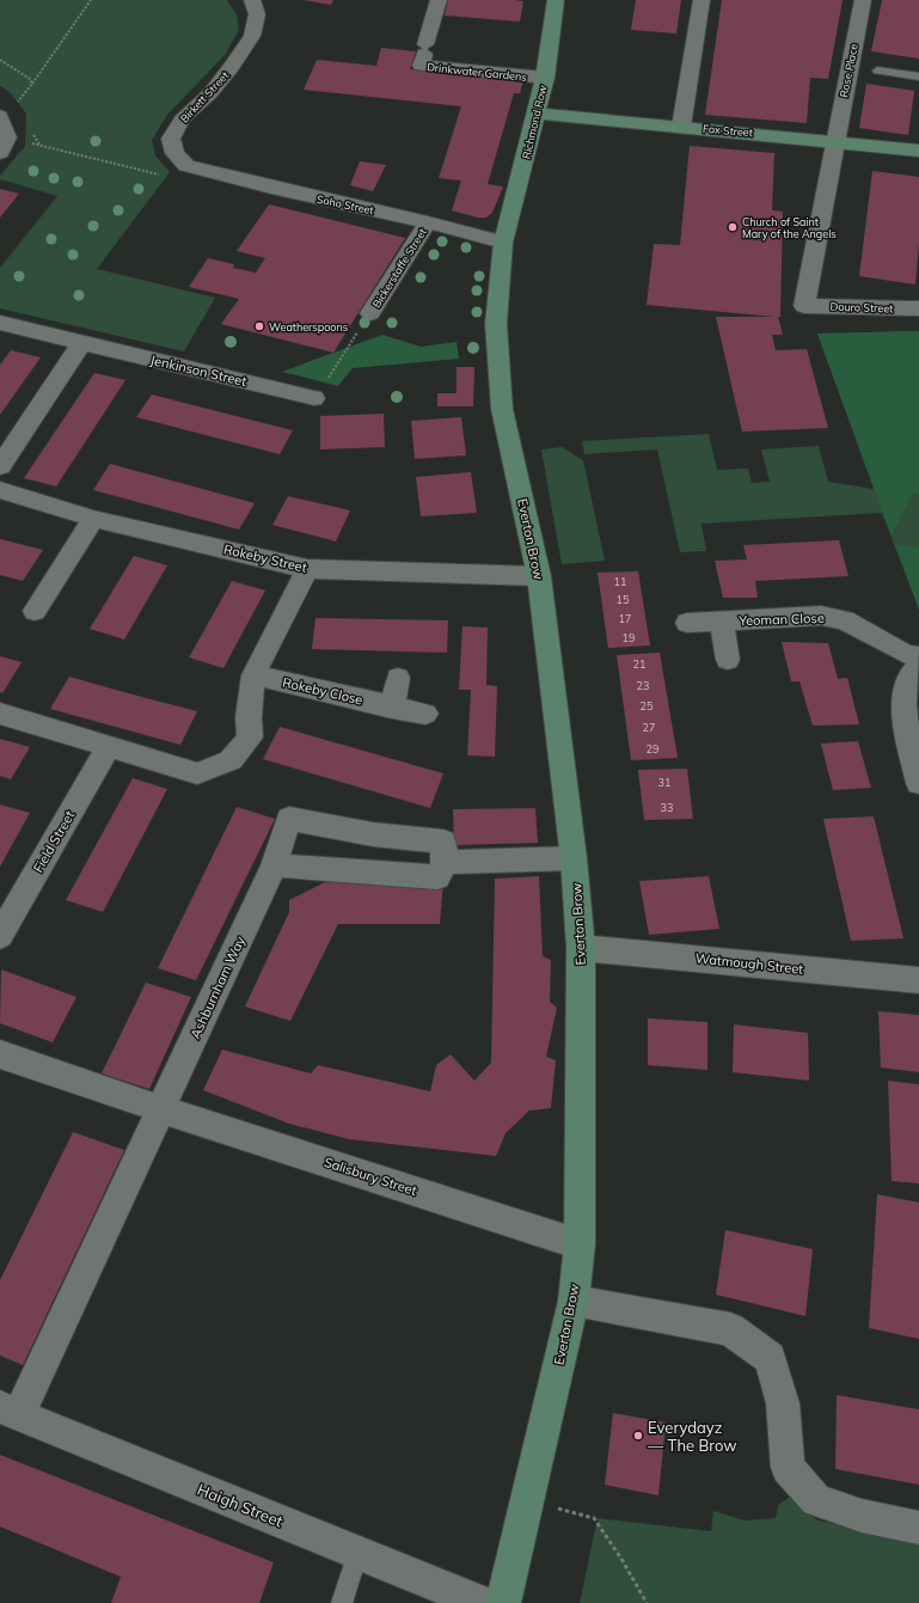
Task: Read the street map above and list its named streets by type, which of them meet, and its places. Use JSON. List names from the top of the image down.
{
  "streets": {
    "street": [
      "Rose Place",
      "Drinkwater Gardens",
      "Birkett Street",
      "Richmond Row",
      "Fox Street",
      "Soho Street",
      "Bickerstaffe Street",
      "Douro Street",
      "Jenkinson Street",
      "Everton Brow",
      "Rokeby Street",
      "Yeoman Close",
      "Rokeby Close",
      "Field Street",
      "Watmough Street",
      "Ashburnham Way",
      "Salisbury Street",
      "Haigh Street"
    ]
  },
  "crossings": [
    ["Rose Place", "Fox Street"],
    ["Rose Place", "Douro Street"],
    ["Drinkwater Gardens", "Richmond Row"],
    ["Birkett Street", "Soho Street"],
    ["Richmond Row", "Fox Street"],
    ["Richmond Row", "Soho Street"],
    ["Richmond Row", "Everton Brow"],
    ["Soho Street", "Bickerstaffe Street"],
    ["Soho Street", "Everton Brow"],
    ["Everton Brow", "Rokeby Street"],
    ["Everton Brow", "Watmough Street"],
    ["Everton Brow", "Salisbury Street"],
    ["Ashburnham Way", "Salisbury Street"]
  ],
  "places": ["Church of Saint Mary of the Angels", "Weatherspoons", "Everydayz — The Brow"],
  "house_numbers": [
    "11",
    "15",
    "17",
    "19",
    "21",
    "23",
    "25",
    "27",
    "29",
    "31",
    "33"
  ]
}
